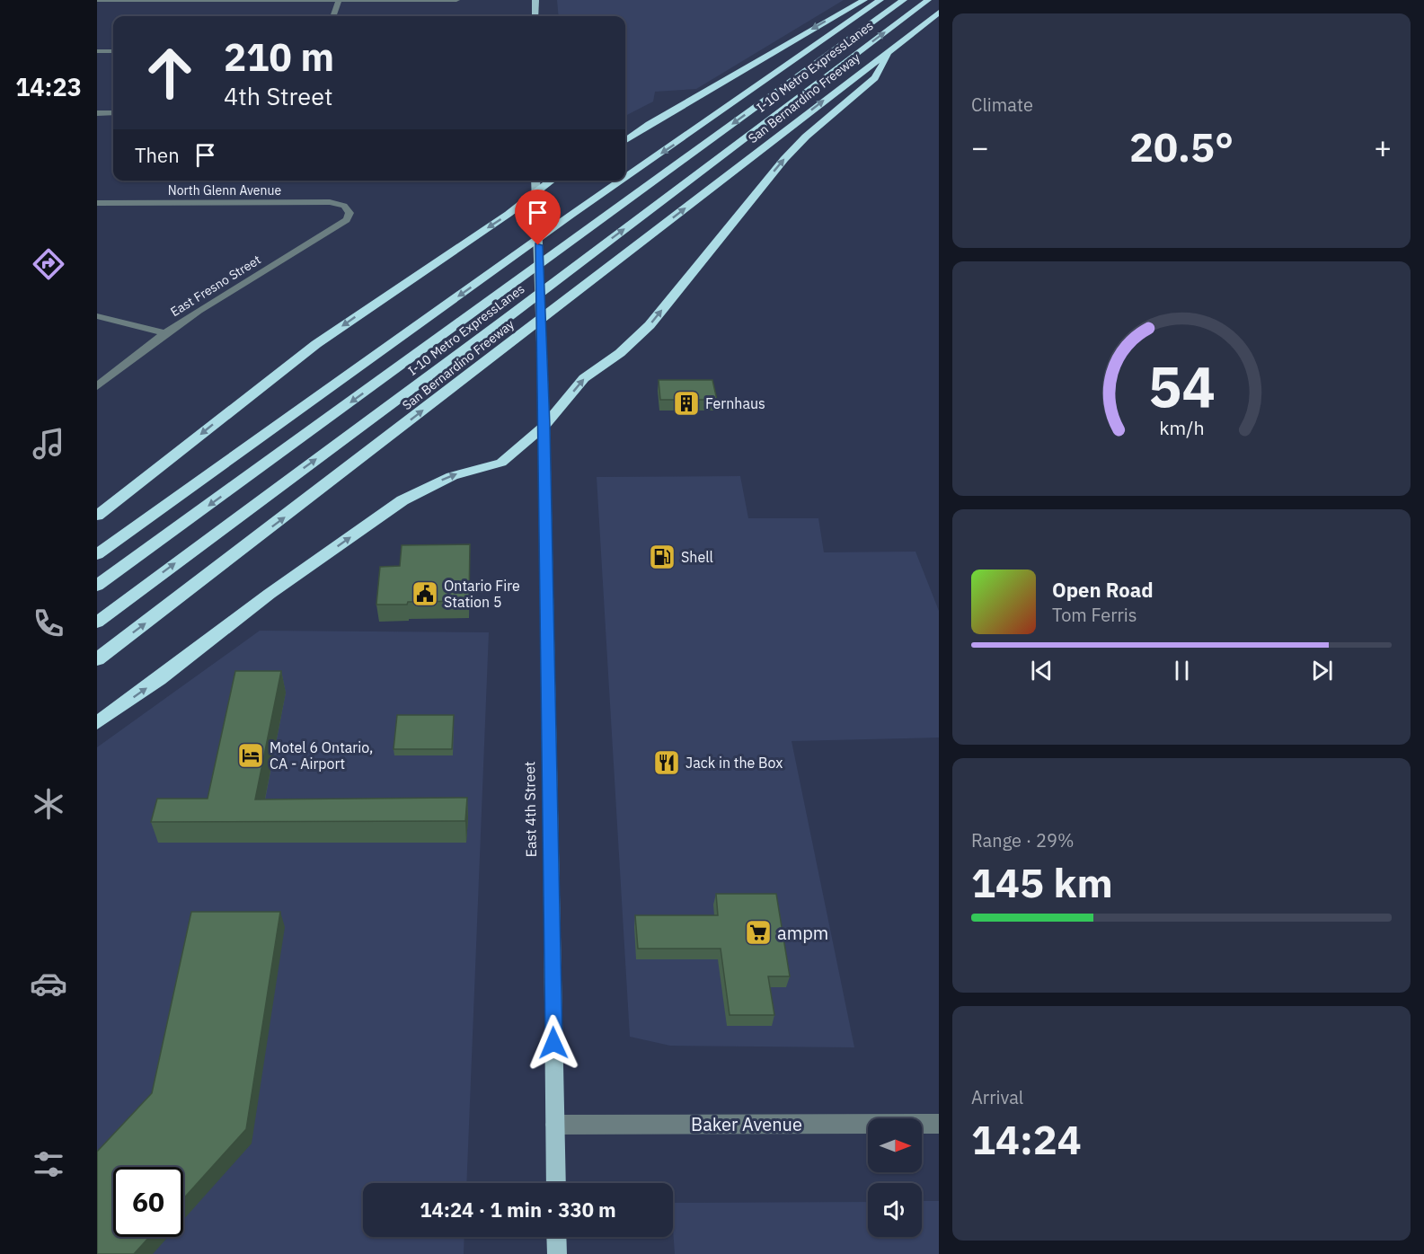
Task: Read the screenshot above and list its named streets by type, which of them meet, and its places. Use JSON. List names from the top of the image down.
{
  "streets": {
    "highway": ["I-10 Metro ExpressLanes", "San Bernardino Freeway"],
    "main road": ["East 4th Street"],
    "street": ["North Glenn Avenue", "East Fresno Street", "Baker Avenue"]
  },
  "crossings": [
    ["North Glenn Avenue", "East Fresno Street"],
    ["East 4th Street", "Baker Avenue"]
  ],
  "places": {
    "building": ["Fernhaus"],
    "fuel station": ["Shell"],
    "public building": ["Ontario Fire Station 5"],
    "hotel": ["Motel 6 Ontario, CA - Airport"],
    "restaurant": ["Jack in the Box"],
    "supermarket": ["ampm"]
  },
  "north": "right",
  "page": {
    "tabs": "14:23",
    "tile": [
      "Climate",
      ["Range · 29%", "145 km"],
      ["Arrival", "14:24"]
    ],
    "turn": ["210 m", "4th Street"],
    "heat": ["−", "20.5°", "+"],
    "then": "Then",
    "song": ["Open Road", "Tom Ferris"],
    "limit": "60",
    "trip": "14:24 · 1 min · 330 m",
    "gauge": ["54", "km/h"]
  }
}
